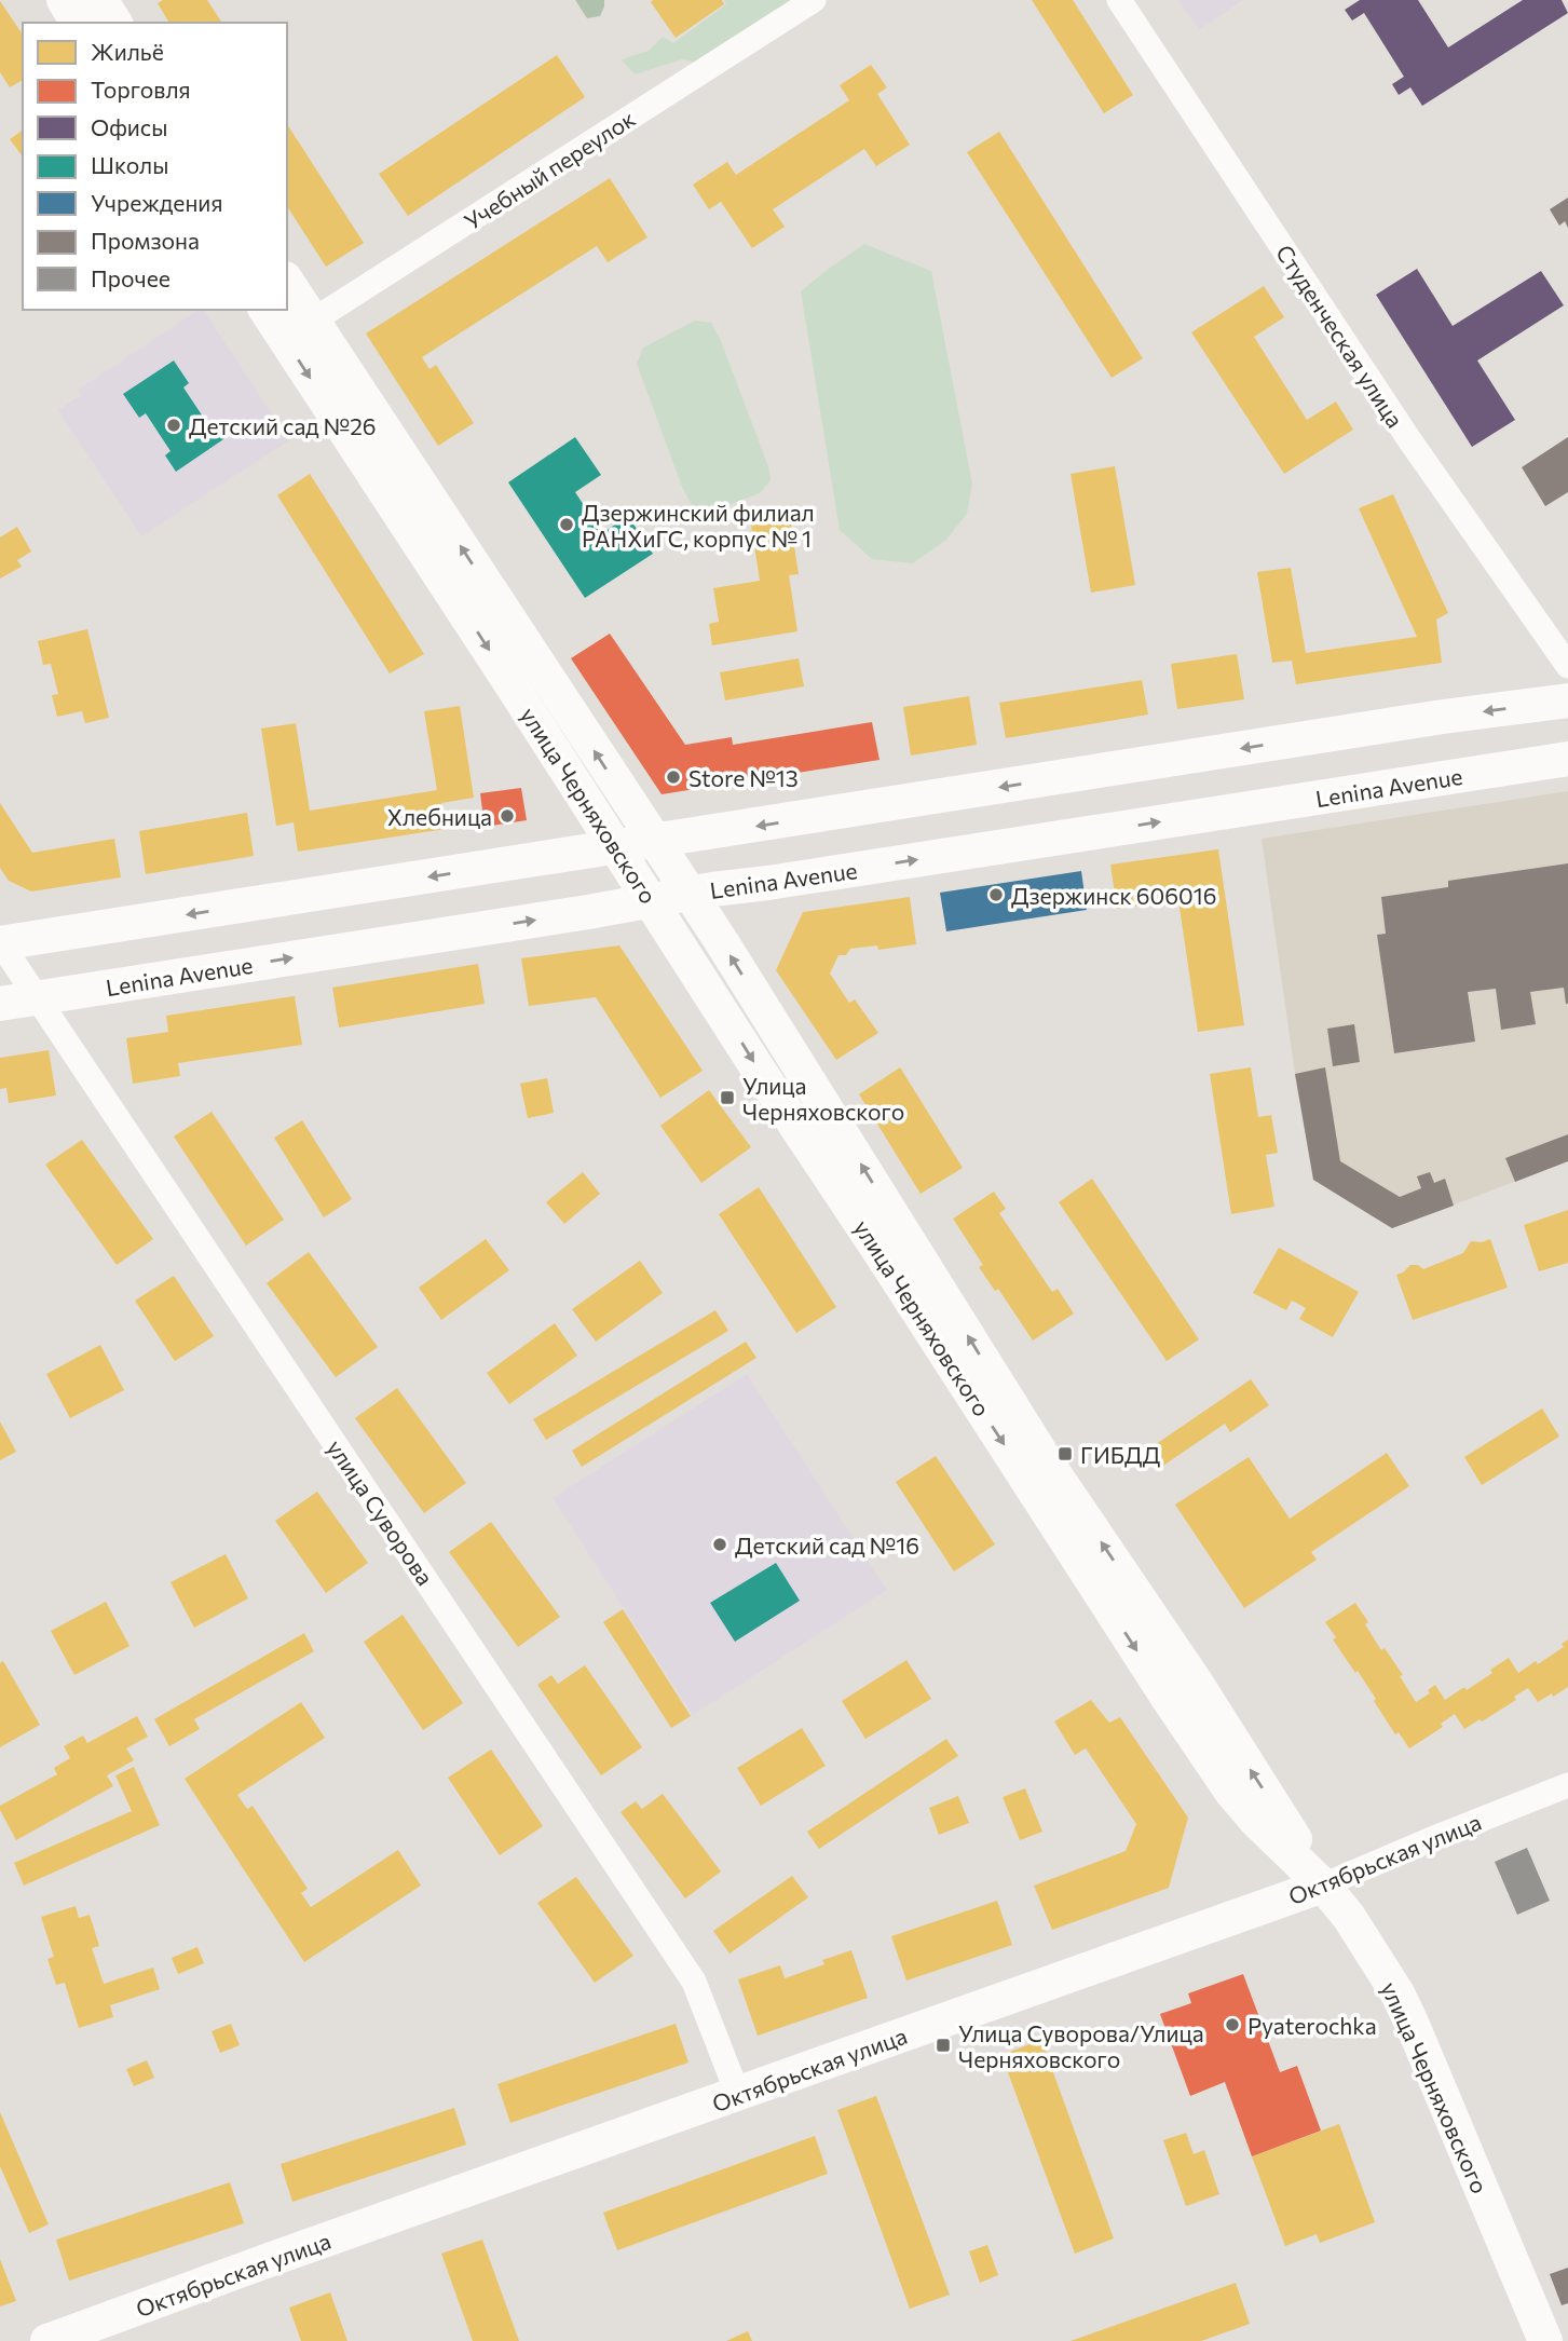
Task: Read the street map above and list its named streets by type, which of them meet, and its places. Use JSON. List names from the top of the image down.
{
  "streets": {
    "street": [
      "Учебный переулок",
      "Студенческая улица",
      "Lenina Avenue",
      "улица Черняховского",
      "улица Суворова",
      "Октябрьская улица"
    ]
  },
  "crossings": [
    ["Учебный переулок", "улица Черняховского"],
    ["Lenina Avenue", "улица Черняховского"],
    ["Lenina Avenue", "улица Суворова"],
    ["улица Черняховского", "Октябрьская улица"],
    ["улица Суворова", "Октябрьская улица"]
  ],
  "places": {
    "other": [
      "Детский сад №26",
      "Дзержинский филиал РАНХиГС, корпус № 1",
      "Store №13",
      "Хлебница",
      "Дзержинск 606016",
      "Детский сад №16",
      "Pyaterochka"
    ],
    "transit": ["Улица Черняховского", "ГИБДД", "Улица Суворова/Улица Черняховского"]
  },
  "legend": [
    "Жильё",
    "Торговля",
    "Офисы",
    "Школы",
    "Учреждения",
    "Промзона",
    "Прочее"
  ]
}
